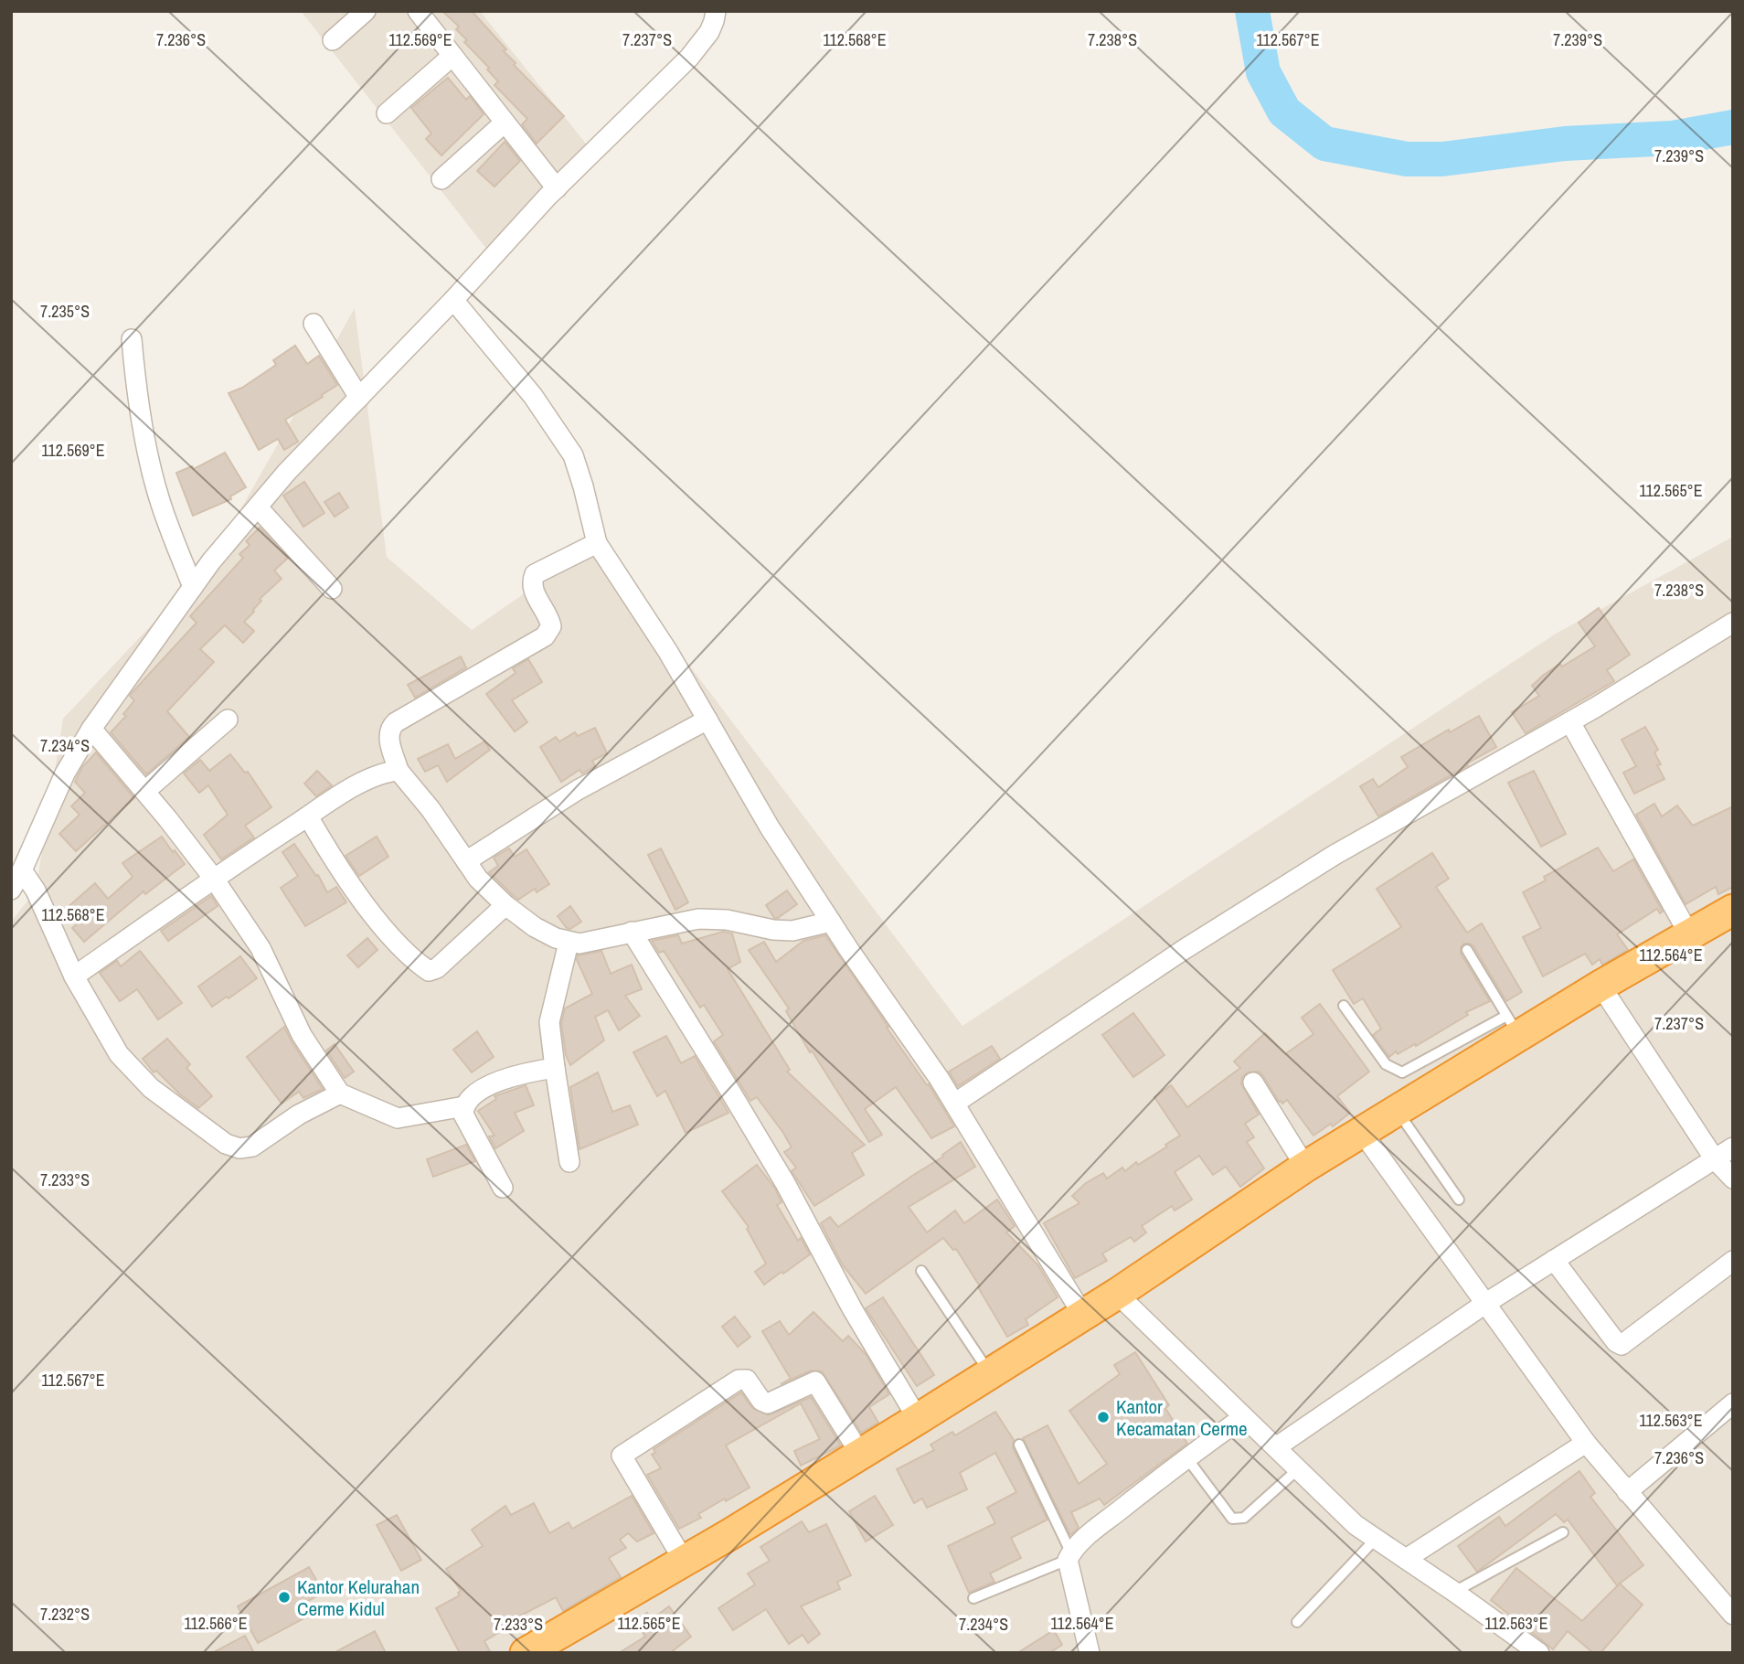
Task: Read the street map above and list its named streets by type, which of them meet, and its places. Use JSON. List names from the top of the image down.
{
  "places": ["Kantor Kecamatan Cerme", "Kantor Kelurahan Cerme Kidul"],
  "coordinates": [
    "7.239°S",
    "7.237°S",
    "7.238°S",
    "7.236°S",
    "112.569°E",
    "112.567°E",
    "112.568°E",
    "7.235°S",
    "112.565°E",
    "7.234°S",
    "112.564°E",
    "7.233°S",
    "112.563°E",
    "7.232°S",
    "112.566°E"
  ]
}
